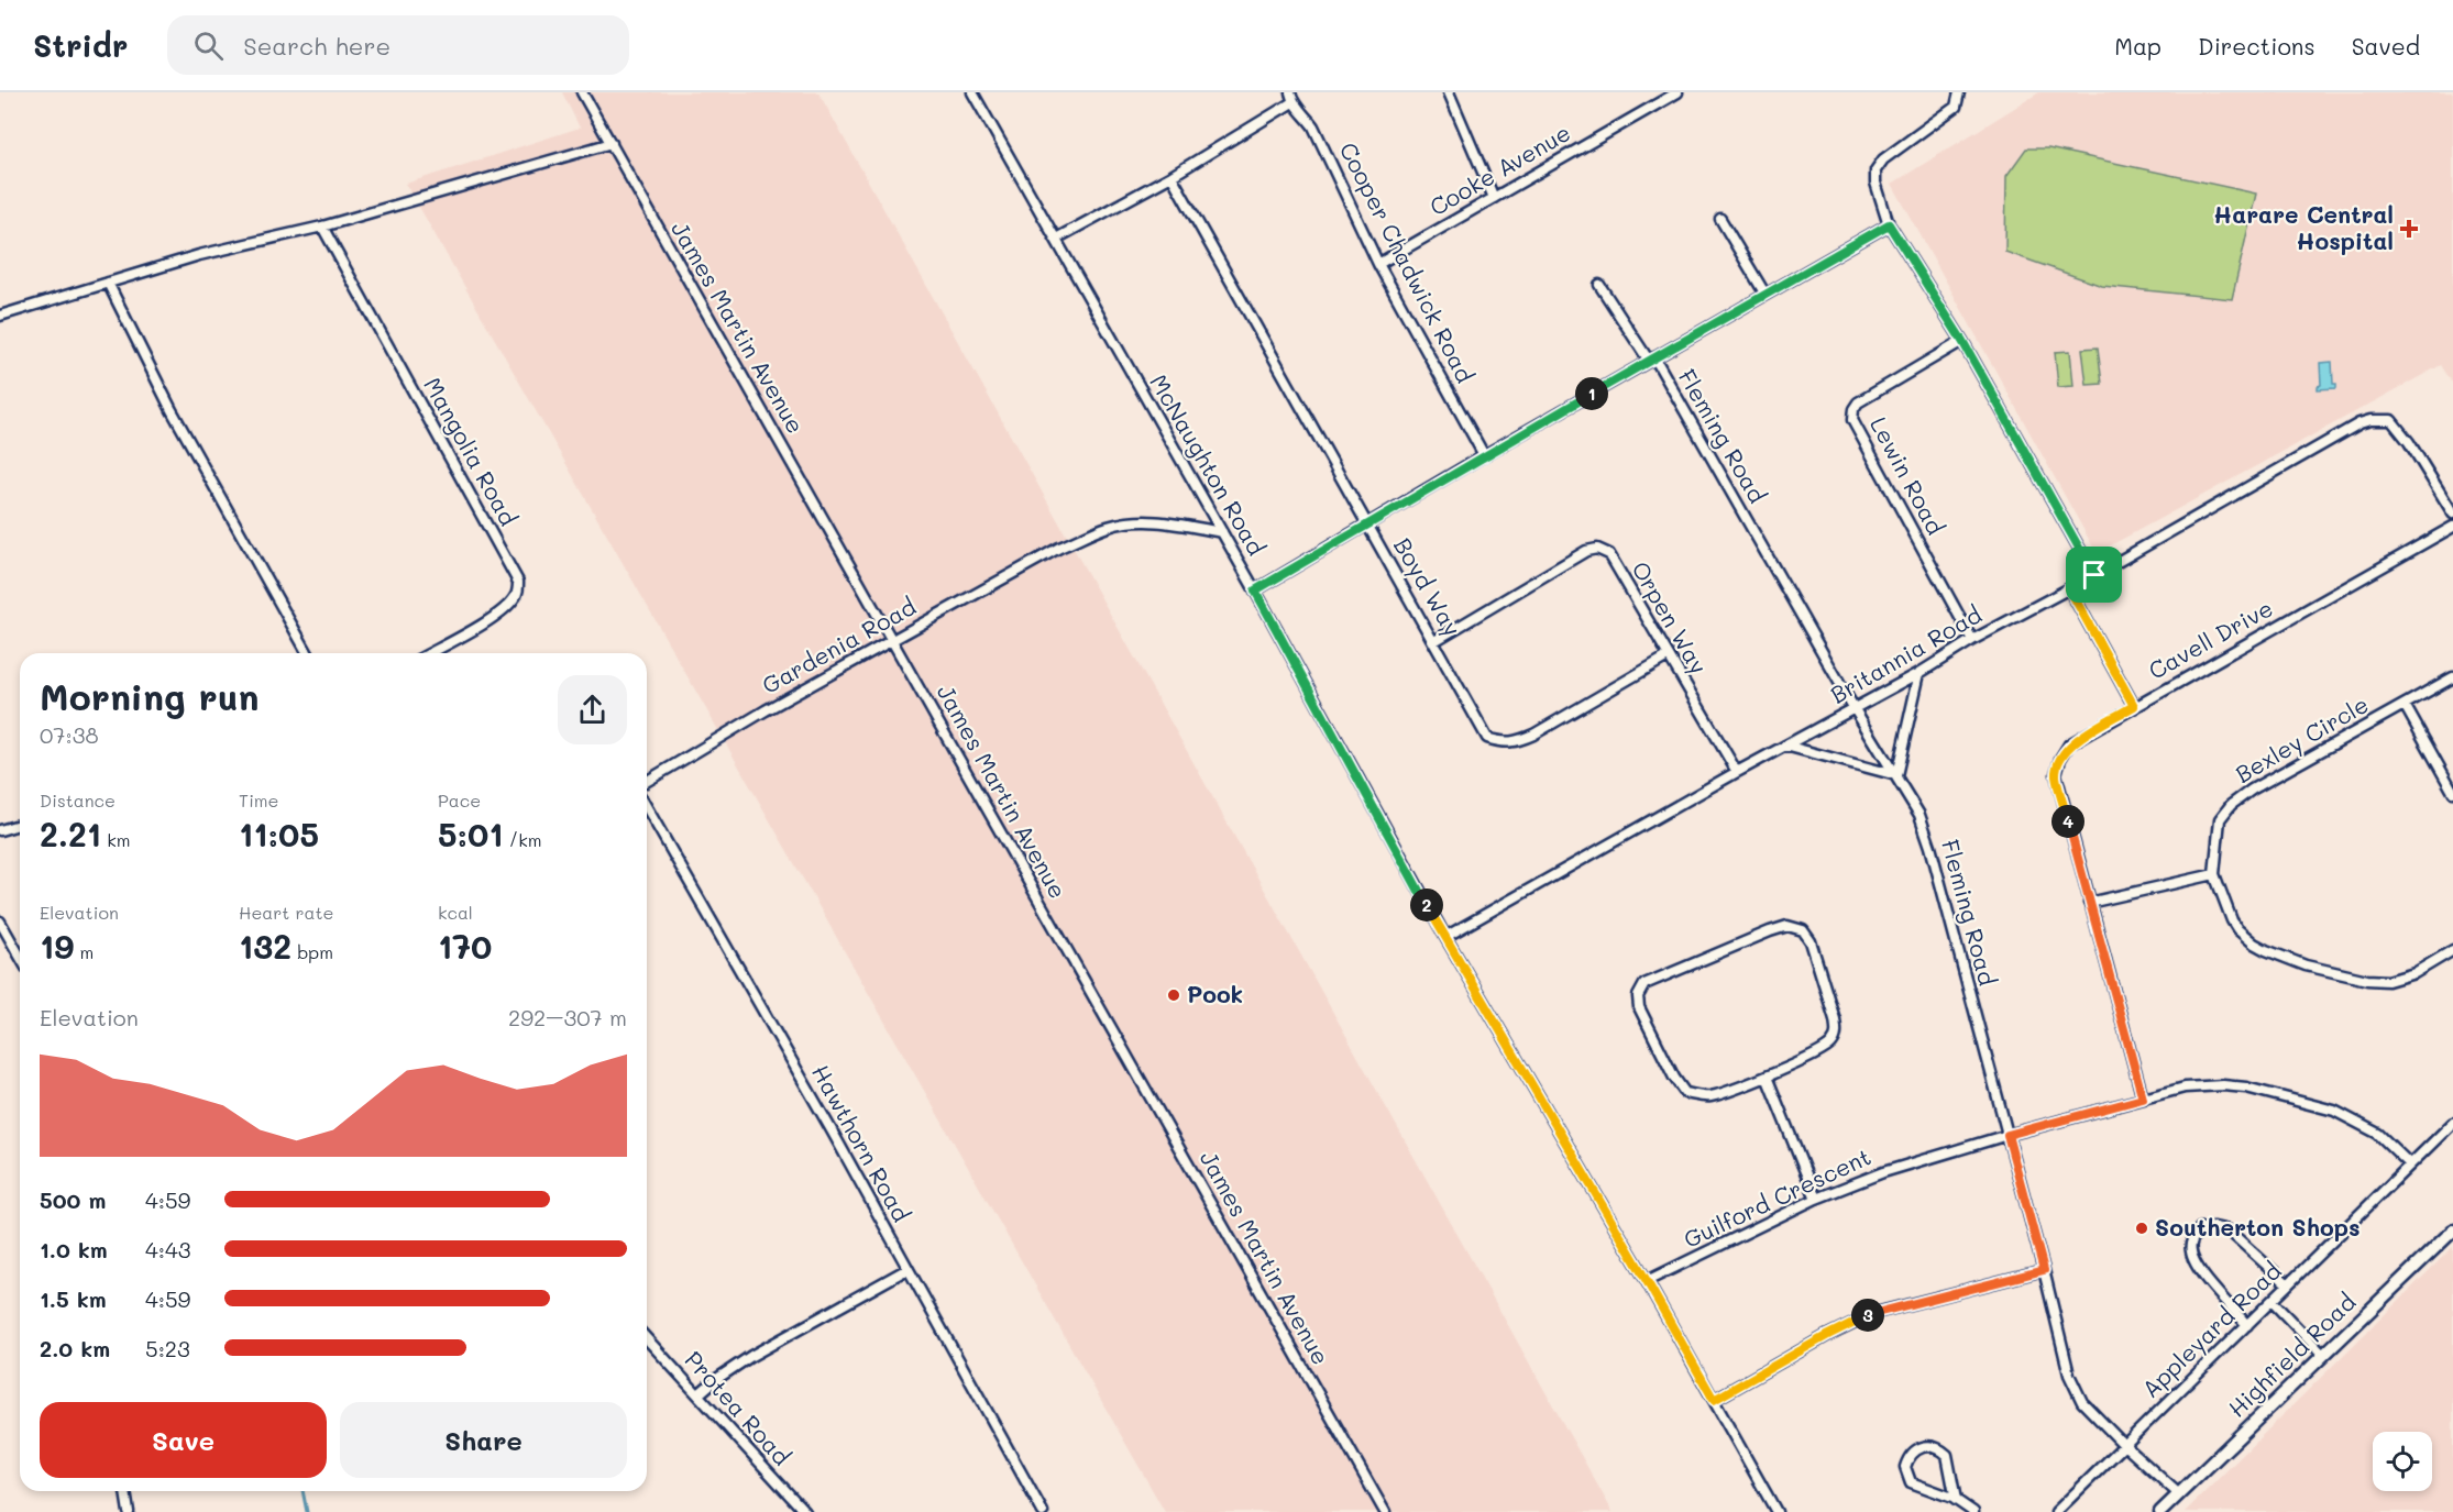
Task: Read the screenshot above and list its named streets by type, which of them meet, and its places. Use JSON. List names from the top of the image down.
{
  "streets": {
    "street": [
      "Cooke Avenue",
      "Cooper Chadwick Road",
      "James Martin Avenue",
      "Fleming Road",
      "Mangolia Road",
      "McNaughton Road",
      "Lewin Road",
      "Boyd Way",
      "Orpen Way",
      "Cavell Drive",
      "Gardenia Road",
      "Britannia Road",
      "Bexley Circle",
      "Hawthorn Road",
      "Guilford Crescent",
      "Appleyard Road",
      "Highfield Road",
      "Protea Road"
    ]
  },
  "crossings": [
    ["Cooke Avenue", "Cooper Chadwick Road"],
    ["James Martin Avenue", "Gardenia Road"],
    ["Fleming Road", "Britannia Road"],
    ["Fleming Road", "Guilford Crescent"],
    ["Fleming Road", "Appleyard Road"],
    ["Fleming Road", "Highfield Road"],
    ["McNaughton Road", "Gardenia Road"],
    ["McNaughton Road", "Britannia Road"],
    ["McNaughton Road", "Guilford Crescent"],
    ["Lewin Road", "Britannia Road"],
    ["Boyd Way", "Orpen Way"],
    ["Orpen Way", "Britannia Road"],
    ["Cavell Drive", "Guilford Crescent"],
    ["Guilford Crescent", "Appleyard Road"]
  ],
  "places": {
    "health": ["Harare Central Hospital"],
    "other": ["Pook", "Southerton Shops"]
  },
  "page": {
    "header": "Stridr",
    "search": "Search here",
    "nav": ["Map", "Directions", "Saved"],
    "pins": [
      "1",
      "4",
      "2",
      "3"
    ],
    "heading": ["Morning run", "07:38"],
    "stats": [
      ["Distance", "2.21 km"],
      ["Time", "11:05"],
      ["Pace", "5:01 /km"],
      ["Elevation", "19 m"],
      ["Heart rate", "132 bpm"],
      ["kcal", "170"]
    ],
    "chart": ["Elevation", "292–307 m"],
    "list": [
      {
        "name": "500 m",
        "note": "4:59"
      },
      {
        "name": "1.0 km",
        "note": "4:43"
      },
      {
        "name": "1.5 km",
        "note": "4:59"
      },
      {
        "name": "2.0 km",
        "note": "5:23"
      }
    ],
    "buttons": ["Save", "Share"]
  }
}
